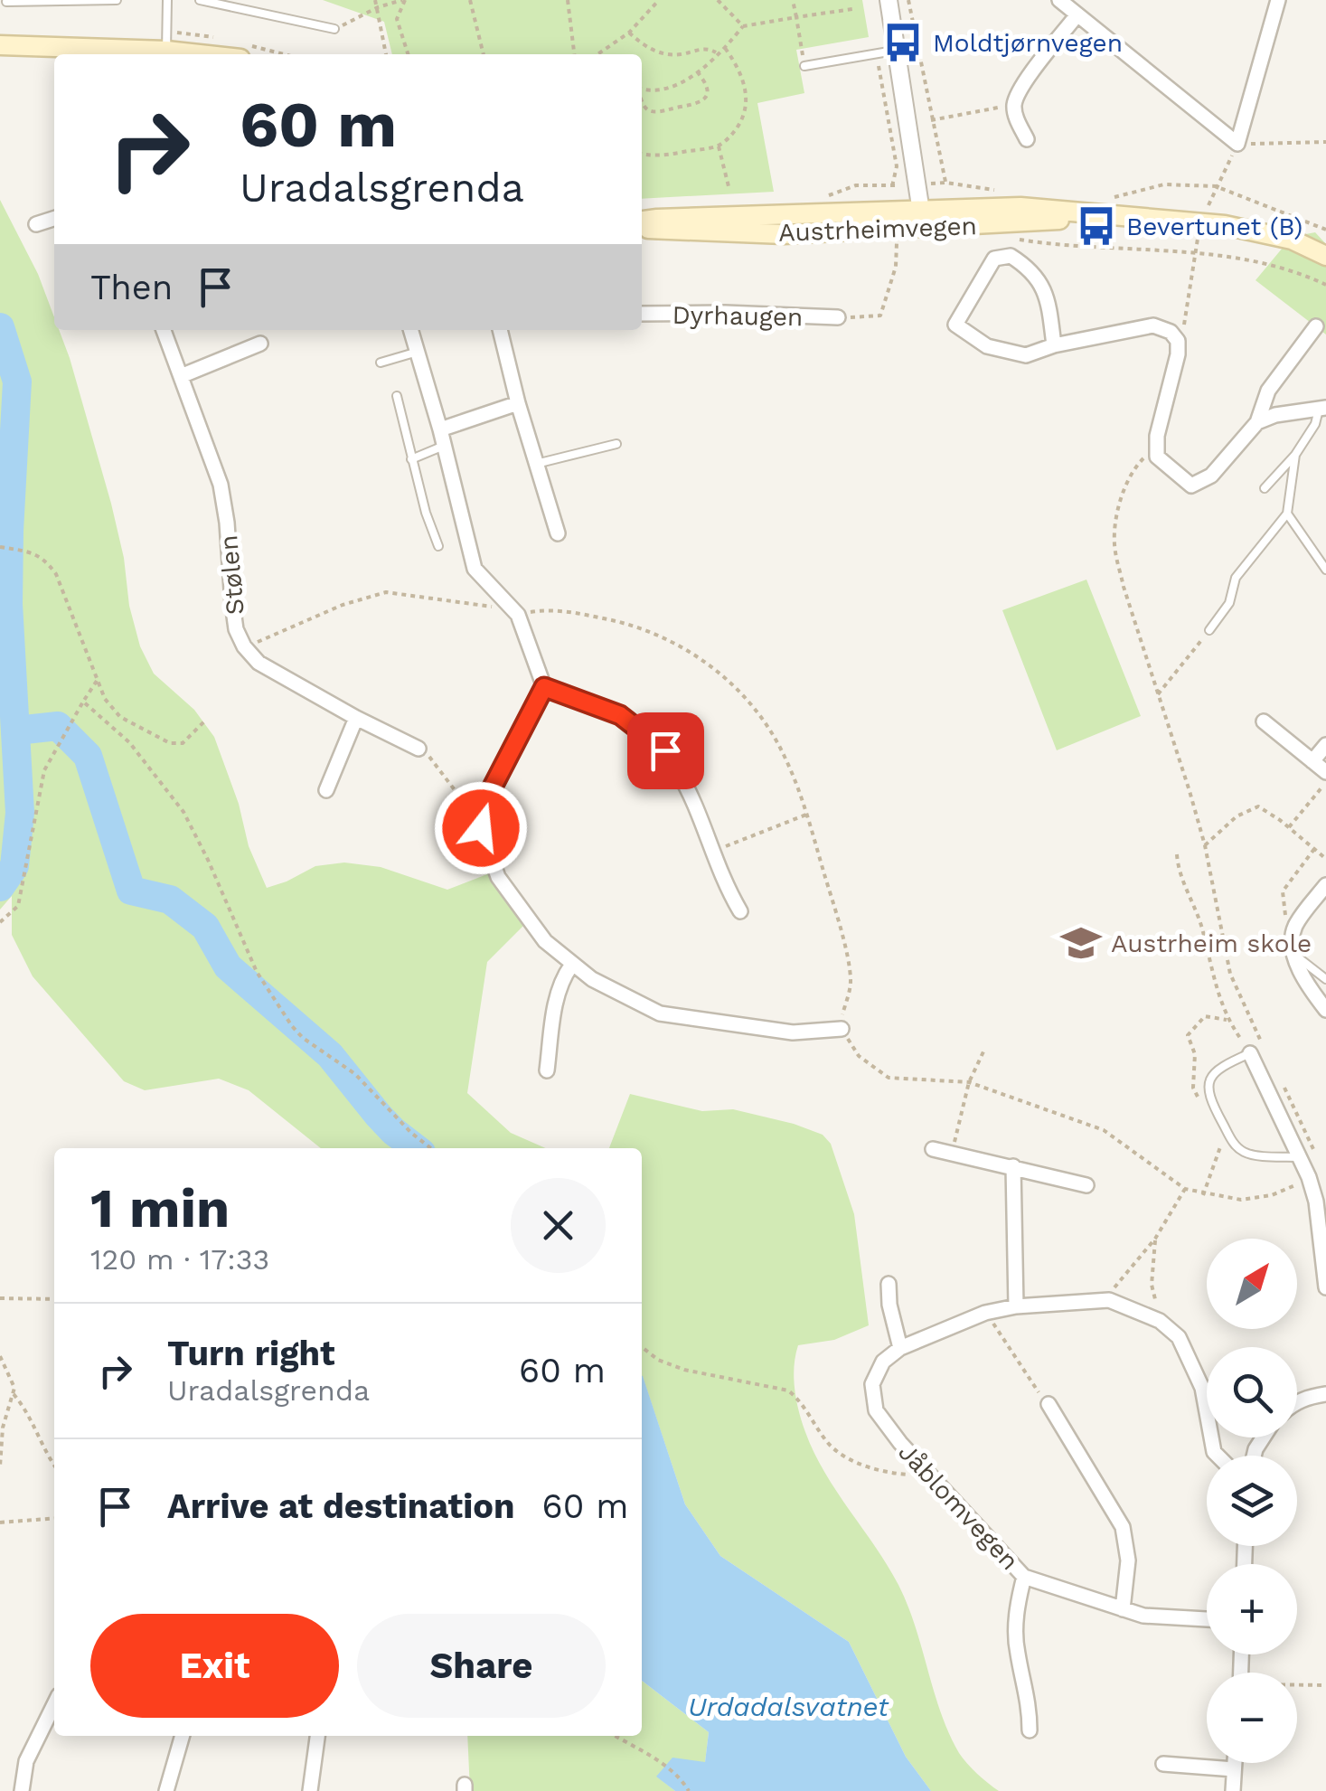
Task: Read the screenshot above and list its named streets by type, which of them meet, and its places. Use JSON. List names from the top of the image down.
{
  "streets": {
    "main road": ["Austrheimvegen"],
    "street": ["Dyrhaugen", "Stølen", "Jåblomvegen"]
  },
  "water": ["Urdadalsvatnet"],
  "places": {
    "bus stop": ["Moldtjørnvegen", "Bevertunet (B)"],
    "school or university": ["Austrheim skole"]
  },
  "north": "top right",
  "page": {
    "turn": ["60 m", "Uradalsgrenda"],
    "then": "Then",
    "heading": ["1 min", "120 m · 17:33"],
    "map_buttons": ["+", "−"],
    "list": [
      {
        "name": "Turn right",
        "note": "Uradalsgrenda",
        "value": "60 m"
      },
      {
        "name": "Arrive at destination",
        "value": "60 m"
      }
    ],
    "buttons": ["Exit", "Share"]
  }
}
